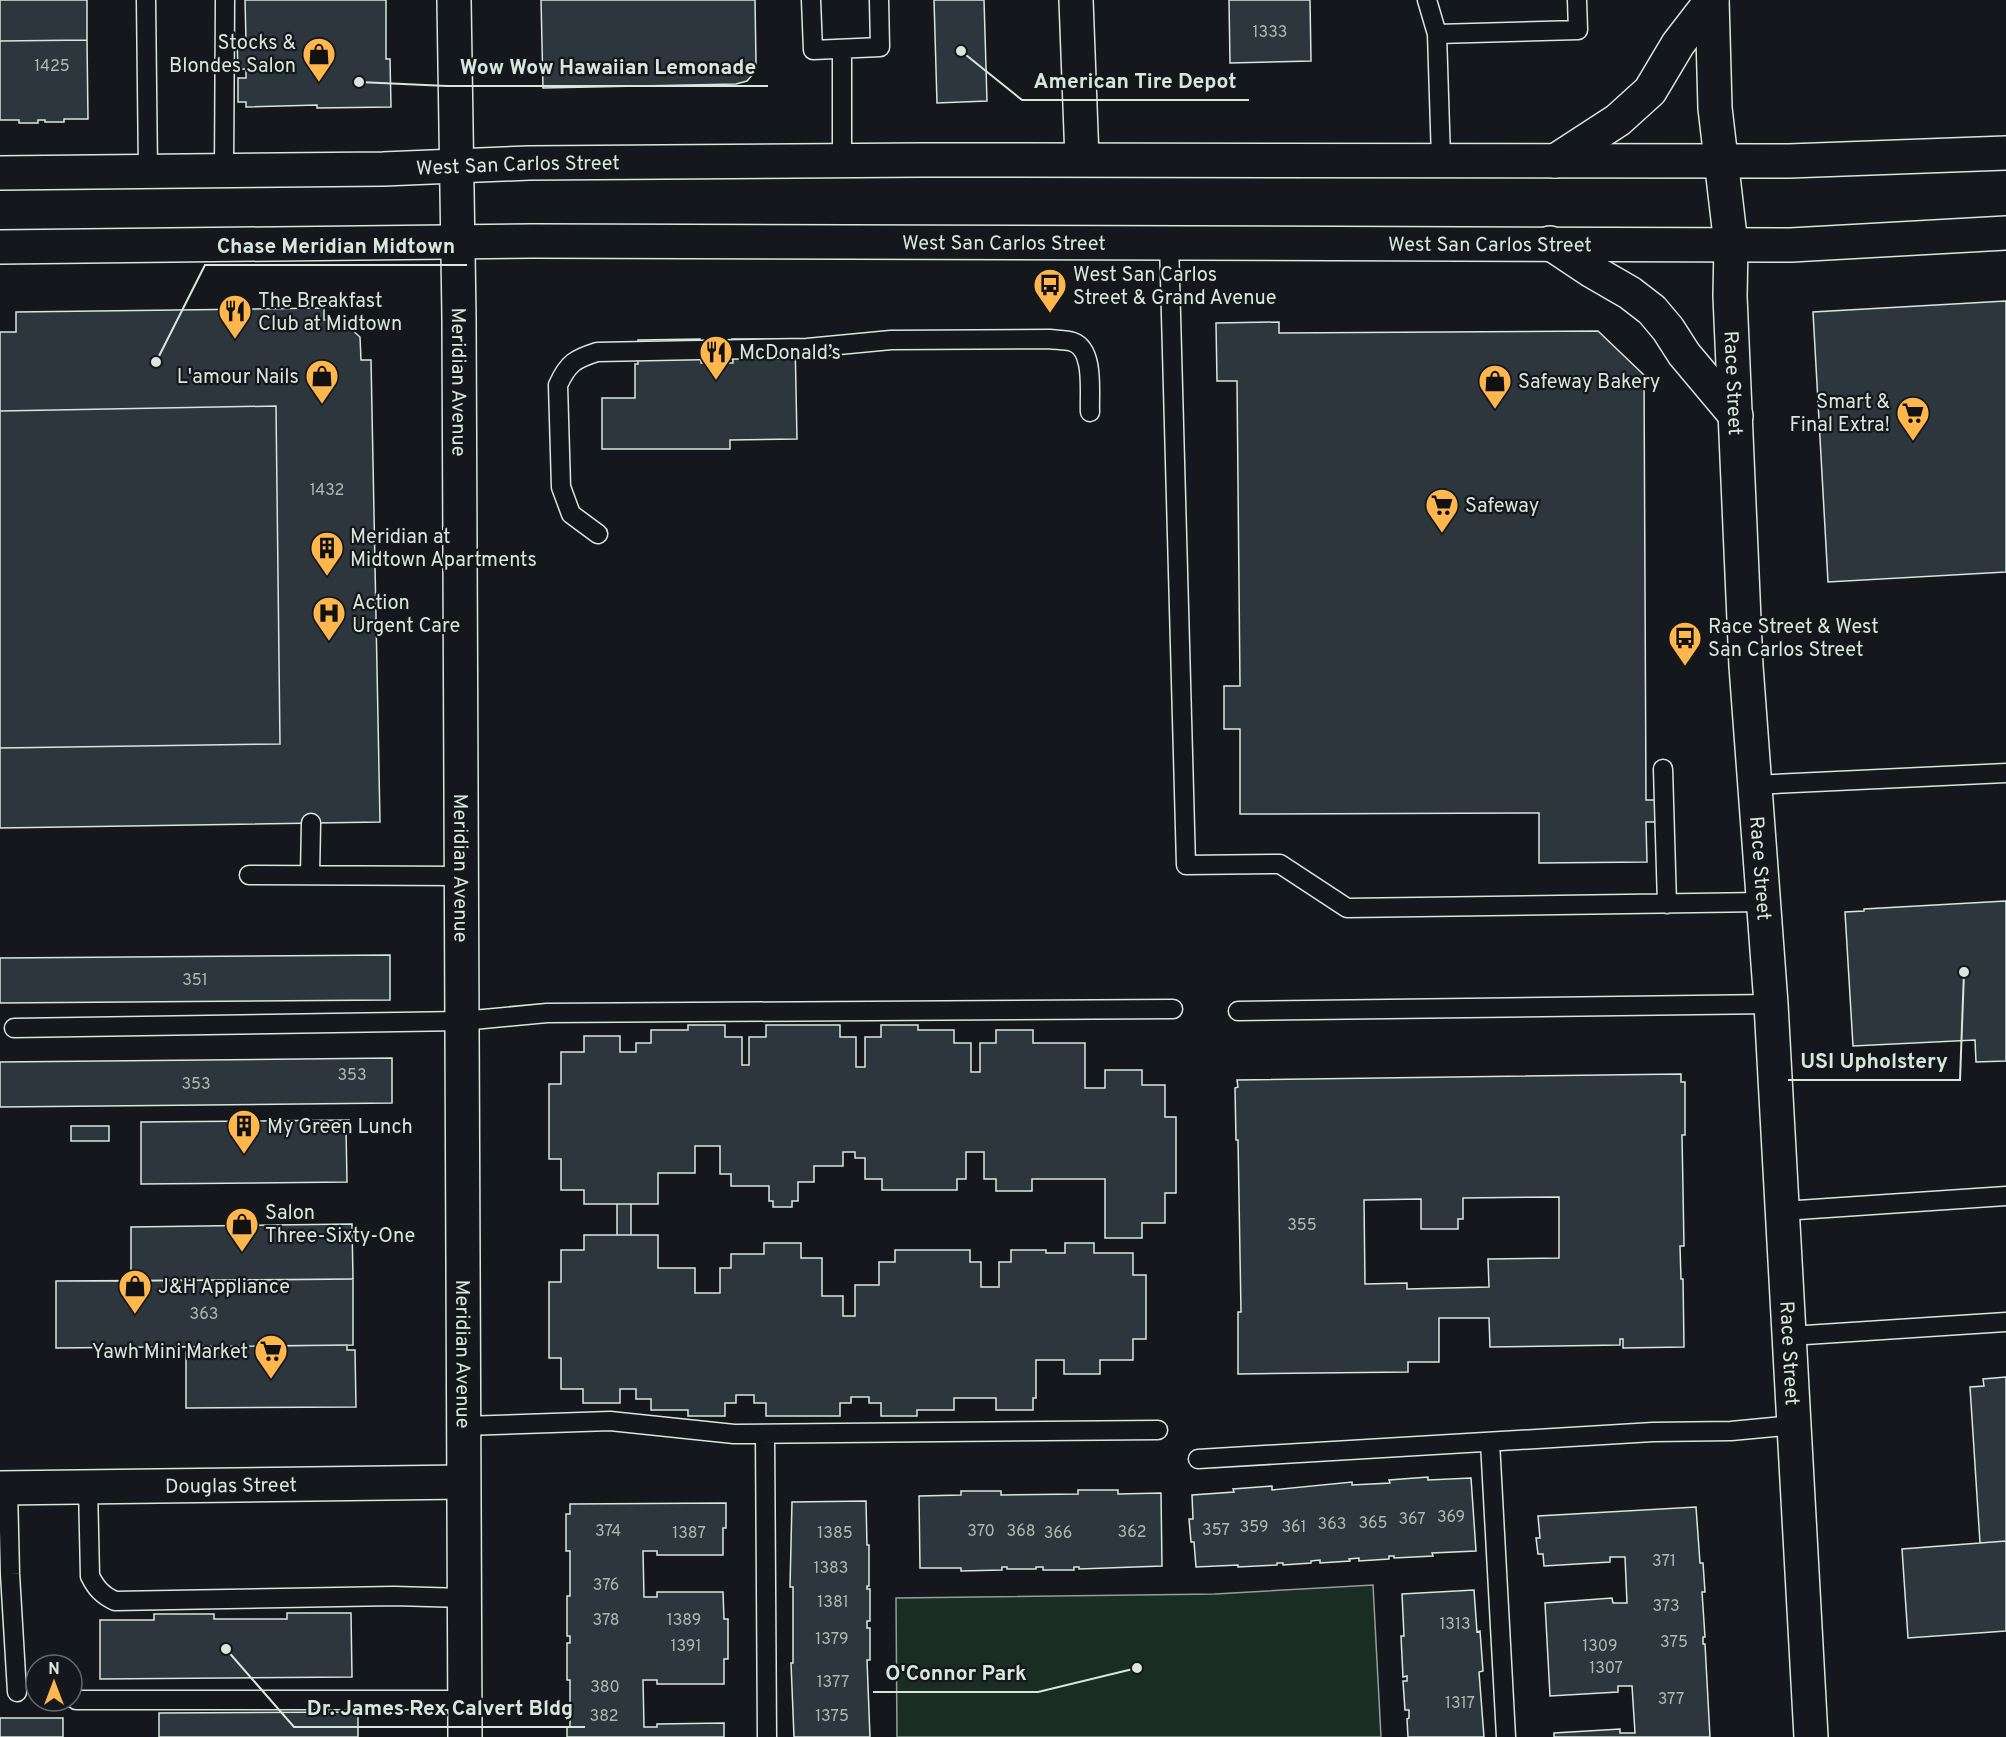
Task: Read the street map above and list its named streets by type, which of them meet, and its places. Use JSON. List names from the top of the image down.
{
  "streets": {
    "main road": [
      "West San Carlos Street",
      "Meridian Avenue",
      "Race Street",
      "Douglas Street"
    ]
  },
  "crossings": [
    ["West San Carlos Street", "Meridian Avenue"],
    ["West San Carlos Street", "Race Street"],
    ["Meridian Avenue", "Douglas Street"]
  ],
  "places": {
    "other": [
      "American Tire Depot",
      "Wow Wow Hawaiian Lemonade",
      "Chase Meridian Midtown",
      "USI Upholstery",
      "Dr. James Rex Calvert Bldg",
      "O'Connor Park"
    ],
    "shop": [
      "Stocks & Blondes Salon",
      "L'amour Nails",
      "Safeway Bakery",
      "Salon Three-Sixty-One",
      "J&H Appliance"
    ],
    "bus stop": ["West San Carlos Street & Grand Avenue", "Race Street & West San Carlos Street"],
    "restaurant": ["The Breakfast Club at Midtown", "McDonald’s"],
    "supermarket": ["Smart & Final Extra!", "Safeway", "Yawh Mini Market"],
    "building": ["Meridian at Midtown Apartments", "My Green Lunch"],
    "hospital": ["Action Urgent Care"]
  },
  "house_numbers": [
    "1333",
    "1425",
    "1432",
    "351",
    "353",
    "353",
    "355",
    "363",
    "369",
    "367",
    "365",
    "363",
    "359",
    "361",
    "357",
    "374",
    "370",
    "368",
    "362",
    "1387",
    "1385",
    "366",
    "371",
    "1383",
    "376",
    "1381",
    "373",
    "378",
    "1389",
    "1313",
    "1379",
    "375",
    "1391",
    "1309",
    "1307",
    "1377",
    "380",
    "377",
    "1317",
    "382",
    "1375"
  ],
  "north": "top"
}
